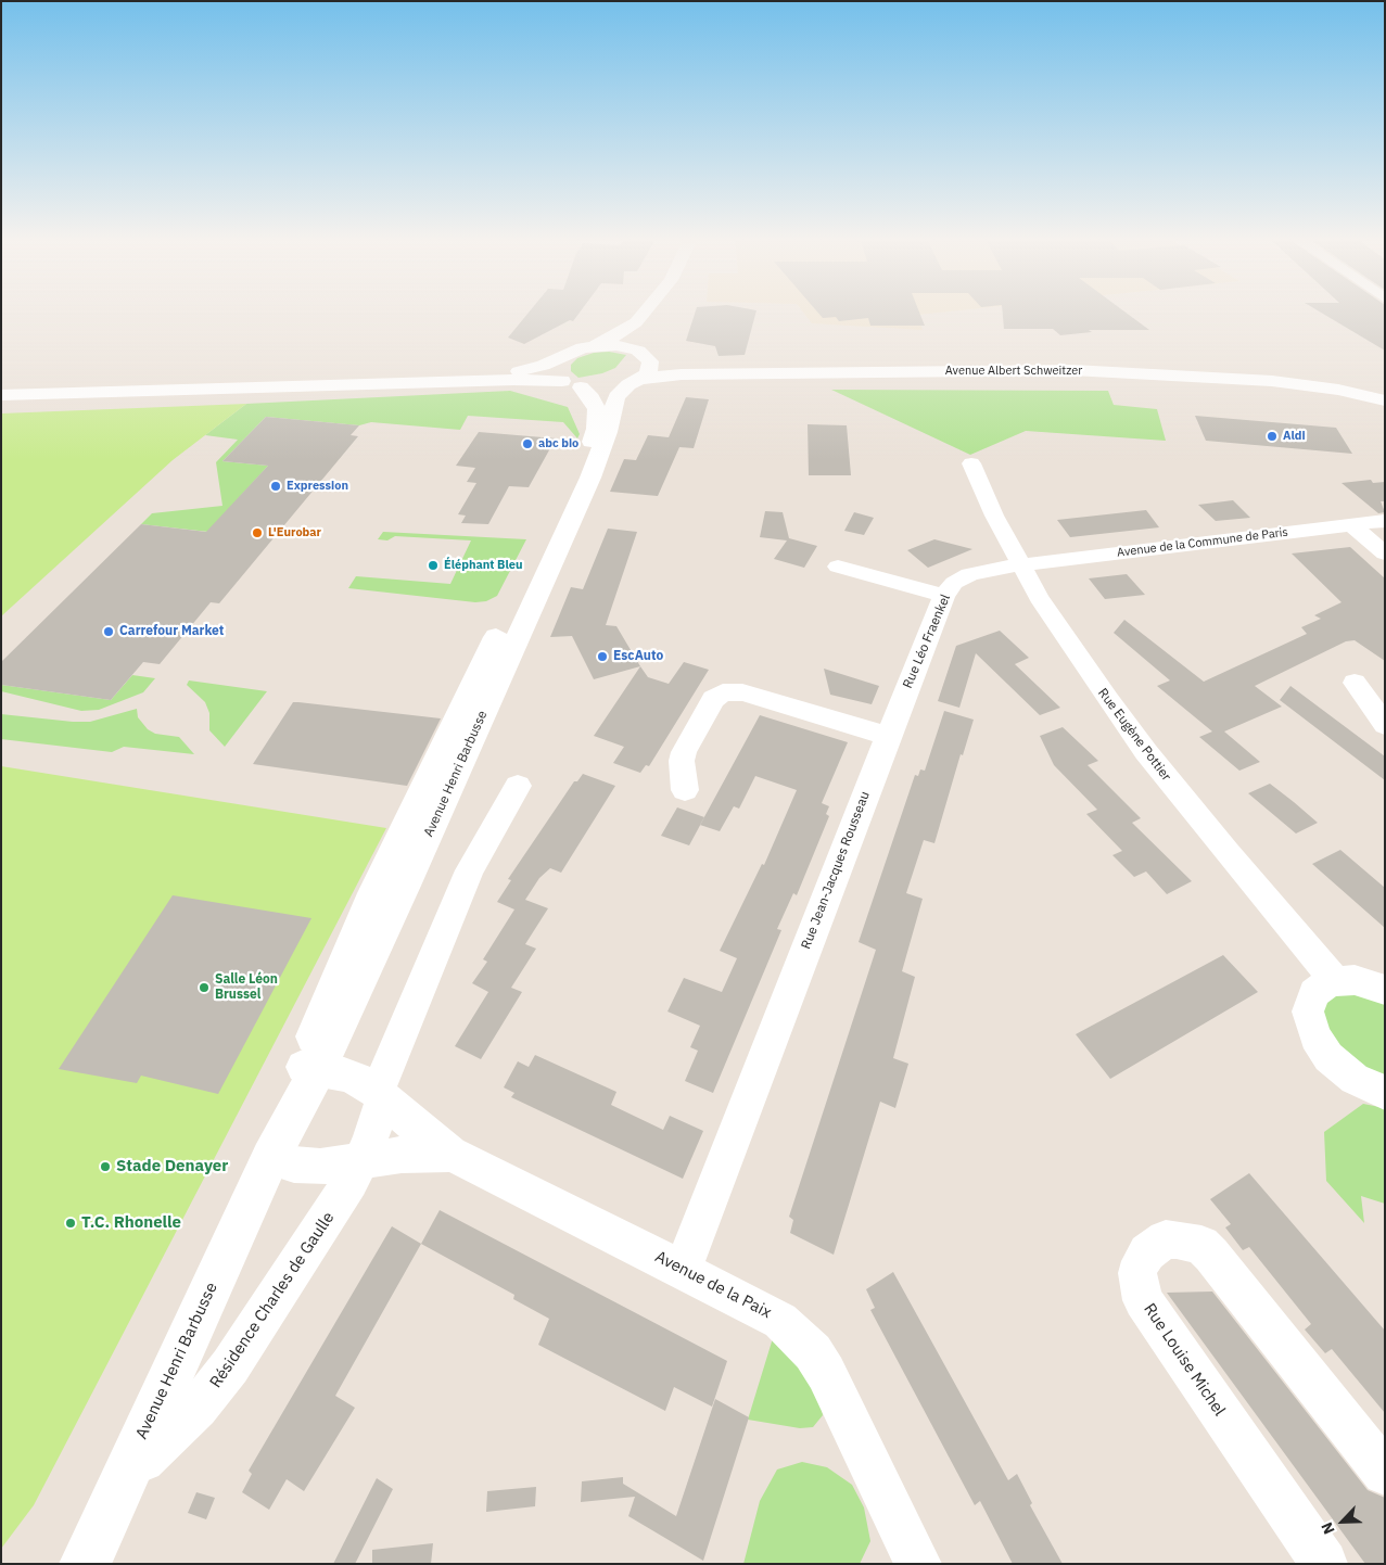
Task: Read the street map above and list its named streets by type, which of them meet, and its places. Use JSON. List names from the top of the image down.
{
  "streets": {
    "main road": ["Avenue Albert Schweitzer", "Avenue Henri Barbusse"],
    "street": [
      "Avenue de la Commune de Paris",
      "Rue Léo Fraenkel",
      "Rue Eugène Pottier",
      "Rue Jean-Jacques Rousseau",
      "Avenue de la Paix",
      "Résidence Charles de Gaulle",
      "Rue Louise Michel"
    ]
  },
  "crossings": [
    ["Avenue Albert Schweitzer", "Avenue Henri Barbusse"],
    ["Avenue de la Commune de Paris", "Rue Léo Fraenkel"],
    ["Avenue de la Commune de Paris", "Rue Eugène Pottier"],
    ["Rue Léo Fraenkel", "Rue Eugène Pottier"],
    ["Rue Léo Fraenkel", "Rue Jean-Jacques Rousseau"],
    ["Avenue Henri Barbusse", "Avenue de la Paix"],
    ["Avenue Henri Barbusse", "Résidence Charles de Gaulle"],
    ["Rue Jean-Jacques Rousseau", "Avenue de la Paix"],
    ["Avenue de la Paix", "Résidence Charles de Gaulle"]
  ],
  "places": [
    "Aldi",
    "abc bio",
    "Expression",
    "L'Eurobar",
    "Éléphant Bleu",
    "Carrefour Market",
    "EscAuto",
    "Salle Léon Brussel",
    "Stade Denayer",
    "T.C. Rhonelle"
  ],
  "north": "bottom left"
}
